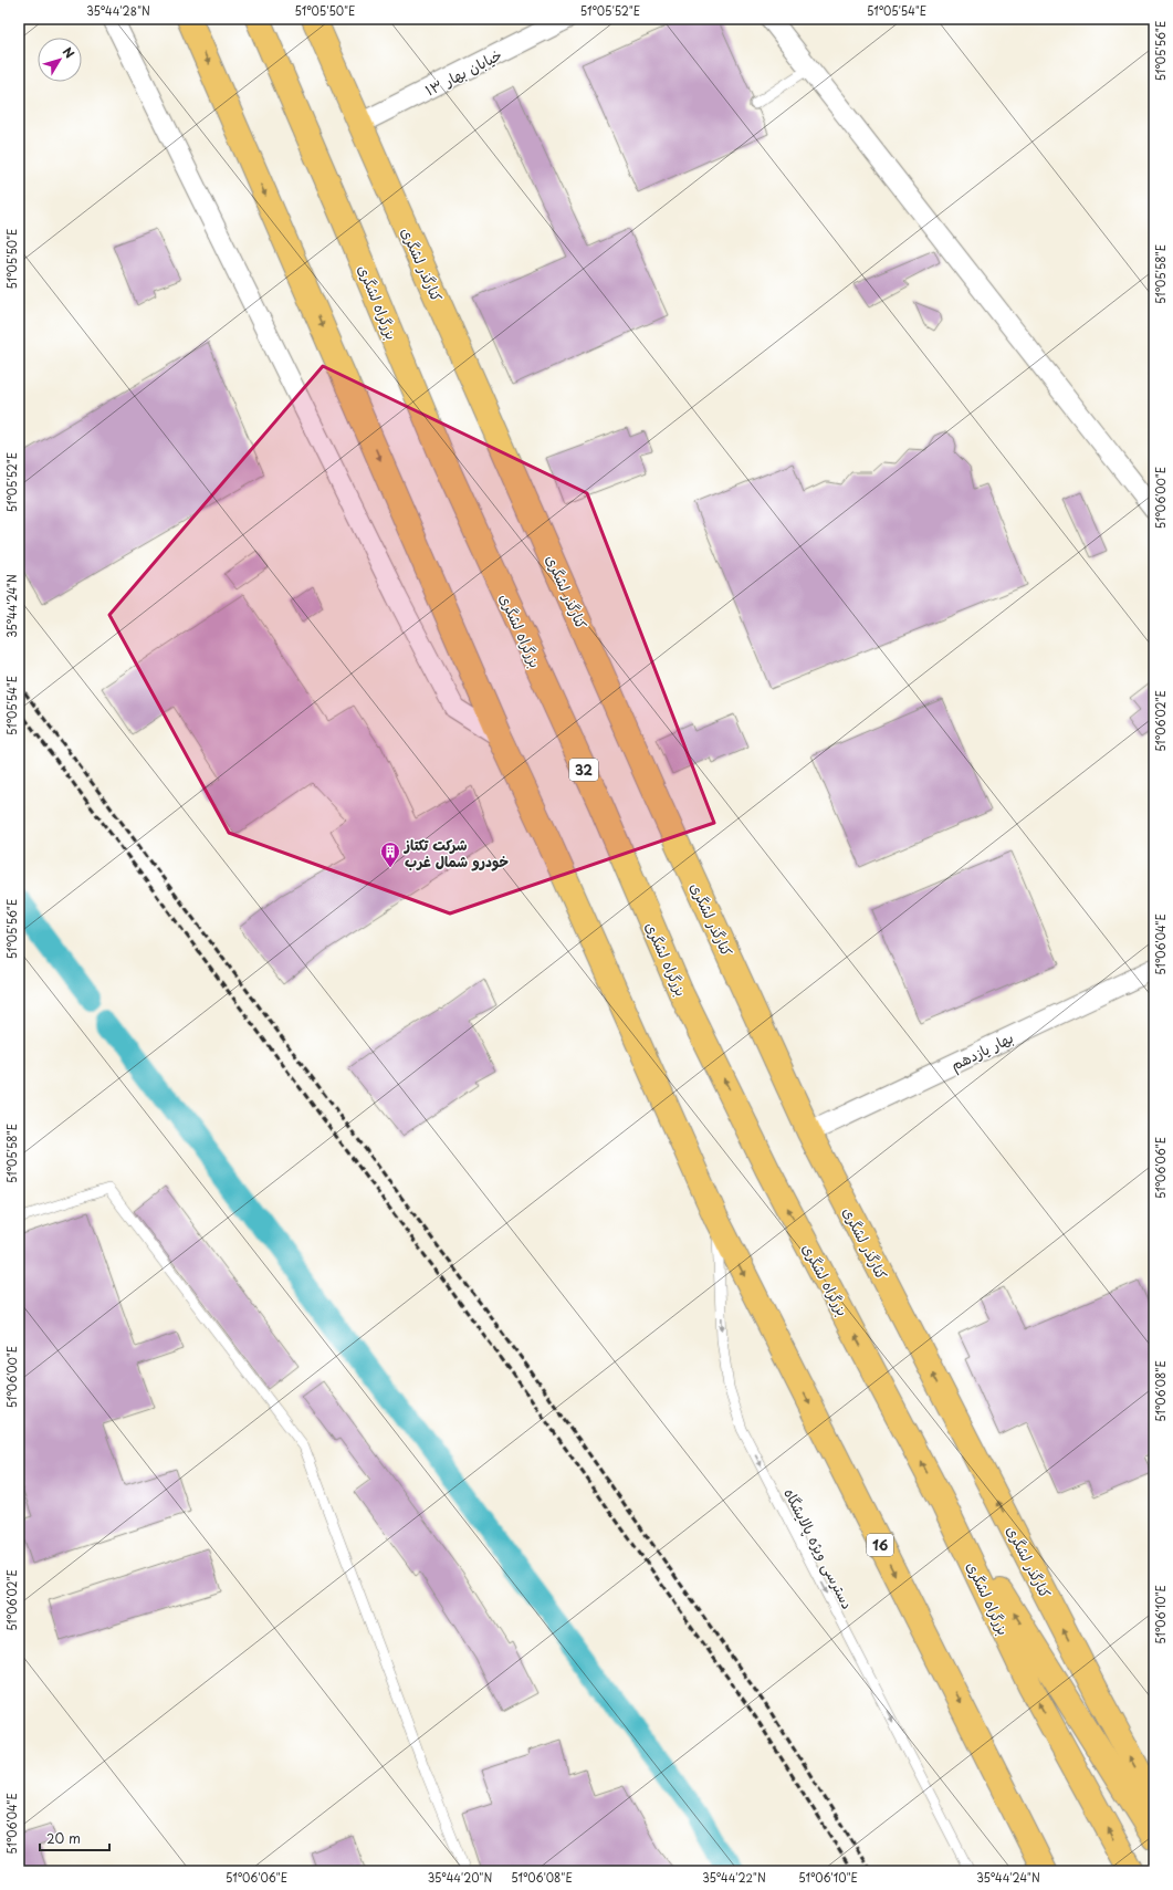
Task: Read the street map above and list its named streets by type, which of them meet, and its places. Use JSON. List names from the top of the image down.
{
  "streets": {
    "main road": [
      "کنارگذر لشگری",
      "بزرگراه لشگری",
      "32",
      "16"
    ],
    "street": ["خیابان بهار ۱۳", "بهار یازدهم"],
    "lane": ["دسترسی ویژه پالایشگاه"]
  },
  "crossings": [
    ["خیابان بهار ۱۳", "کنارگذر لشگری"],
    ["کنارگذر لشگری", "بهار یازدهم"],
    ["16", "دسترسی ویژه پالایشگاه"]
  ],
  "one_way": ["دسترسی ویژه پالایشگاه"],
  "places": {
    "building": ["شرکت تکتاز خودرو شمال غرب"]
  },
  "scale_bar": "20 m",
  "north": "top right",
  "coordinates": [
    "35°44'28\"N",
    "51°05'50\"E",
    "51°05'52\"E",
    "51°05'54\"E",
    "51°05'56\"E",
    "51°05'58\"E",
    "51°06'00\"E",
    "35°44'24\"N",
    "51°06'02\"E",
    "51°06'04\"E",
    "51°06'06\"E",
    "51°06'08\"E",
    "51°06'10\"E",
    "35°44'20\"N",
    "35°44'22\"N"
  ]
}
